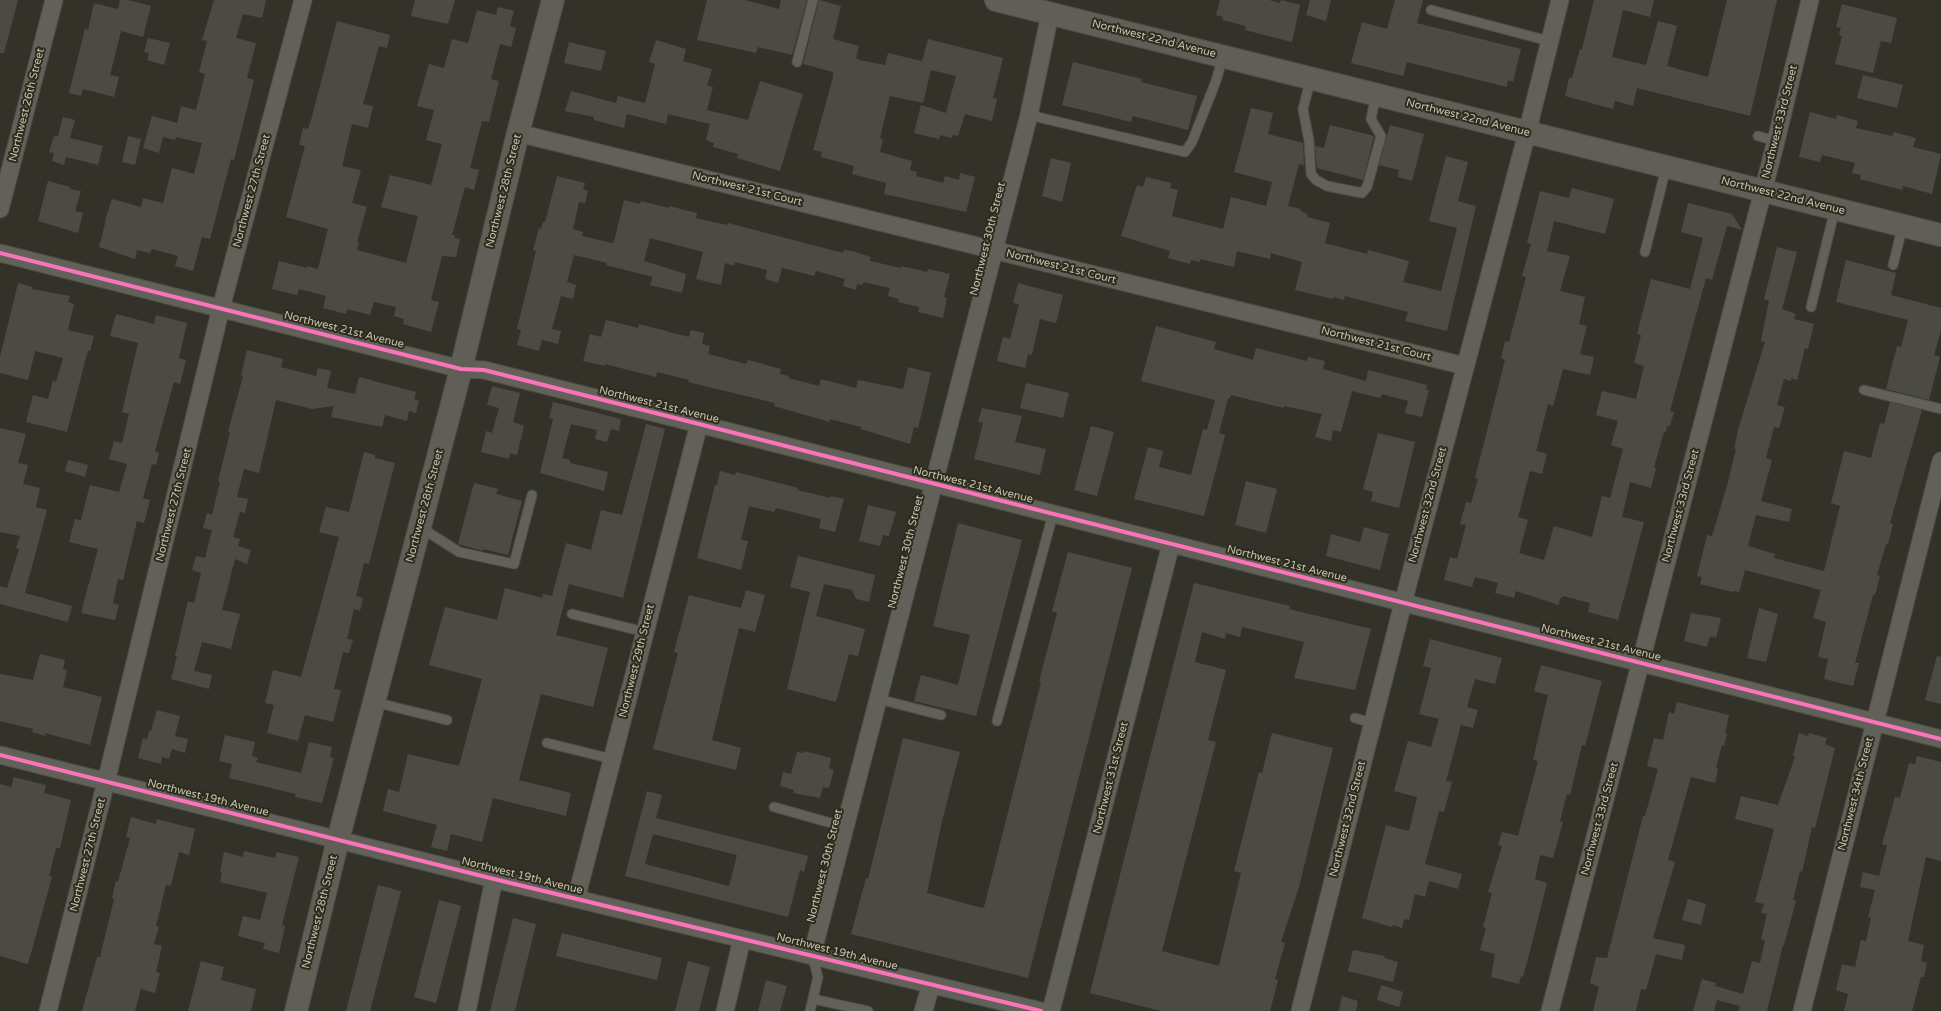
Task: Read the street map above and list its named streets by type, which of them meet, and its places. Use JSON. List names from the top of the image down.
{
  "streets": {
    "street": [
      "Northwest 22nd Avenue",
      "Northwest 26th Street",
      "Northwest 33rd Street",
      "Northwest 21st Court",
      "Northwest 27th Street",
      "Northwest 28th Street",
      "Northwest 30th Street",
      "Northwest 21st Avenue",
      "Northwest 32nd Street",
      "Northwest 29th Street",
      "Northwest 31st Street",
      "Northwest 34th Street",
      "Northwest 19th Avenue"
    ]
  },
  "crossings": [
    ["Northwest 22nd Avenue", "Northwest 33rd Street"],
    ["Northwest 22nd Avenue", "Northwest 30th Street"],
    ["Northwest 22nd Avenue", "Northwest 32nd Street"],
    ["Northwest 33rd Street", "Northwest 21st Avenue"],
    ["Northwest 21st Court", "Northwest 28th Street"],
    ["Northwest 21st Court", "Northwest 30th Street"],
    ["Northwest 21st Court", "Northwest 32nd Street"],
    ["Northwest 27th Street", "Northwest 21st Avenue"],
    ["Northwest 27th Street", "Northwest 19th Avenue"],
    ["Northwest 28th Street", "Northwest 21st Avenue"],
    ["Northwest 28th Street", "Northwest 19th Avenue"],
    ["Northwest 30th Street", "Northwest 21st Avenue"],
    ["Northwest 30th Street", "Northwest 19th Avenue"],
    ["Northwest 21st Avenue", "Northwest 32nd Street"],
    ["Northwest 21st Avenue", "Northwest 29th Street"],
    ["Northwest 21st Avenue", "Northwest 31st Street"],
    ["Northwest 21st Avenue", "Northwest 34th Street"],
    ["Northwest 29th Street", "Northwest 19th Avenue"],
    ["Northwest 31st Street", "Northwest 19th Avenue"]
  ]
}
